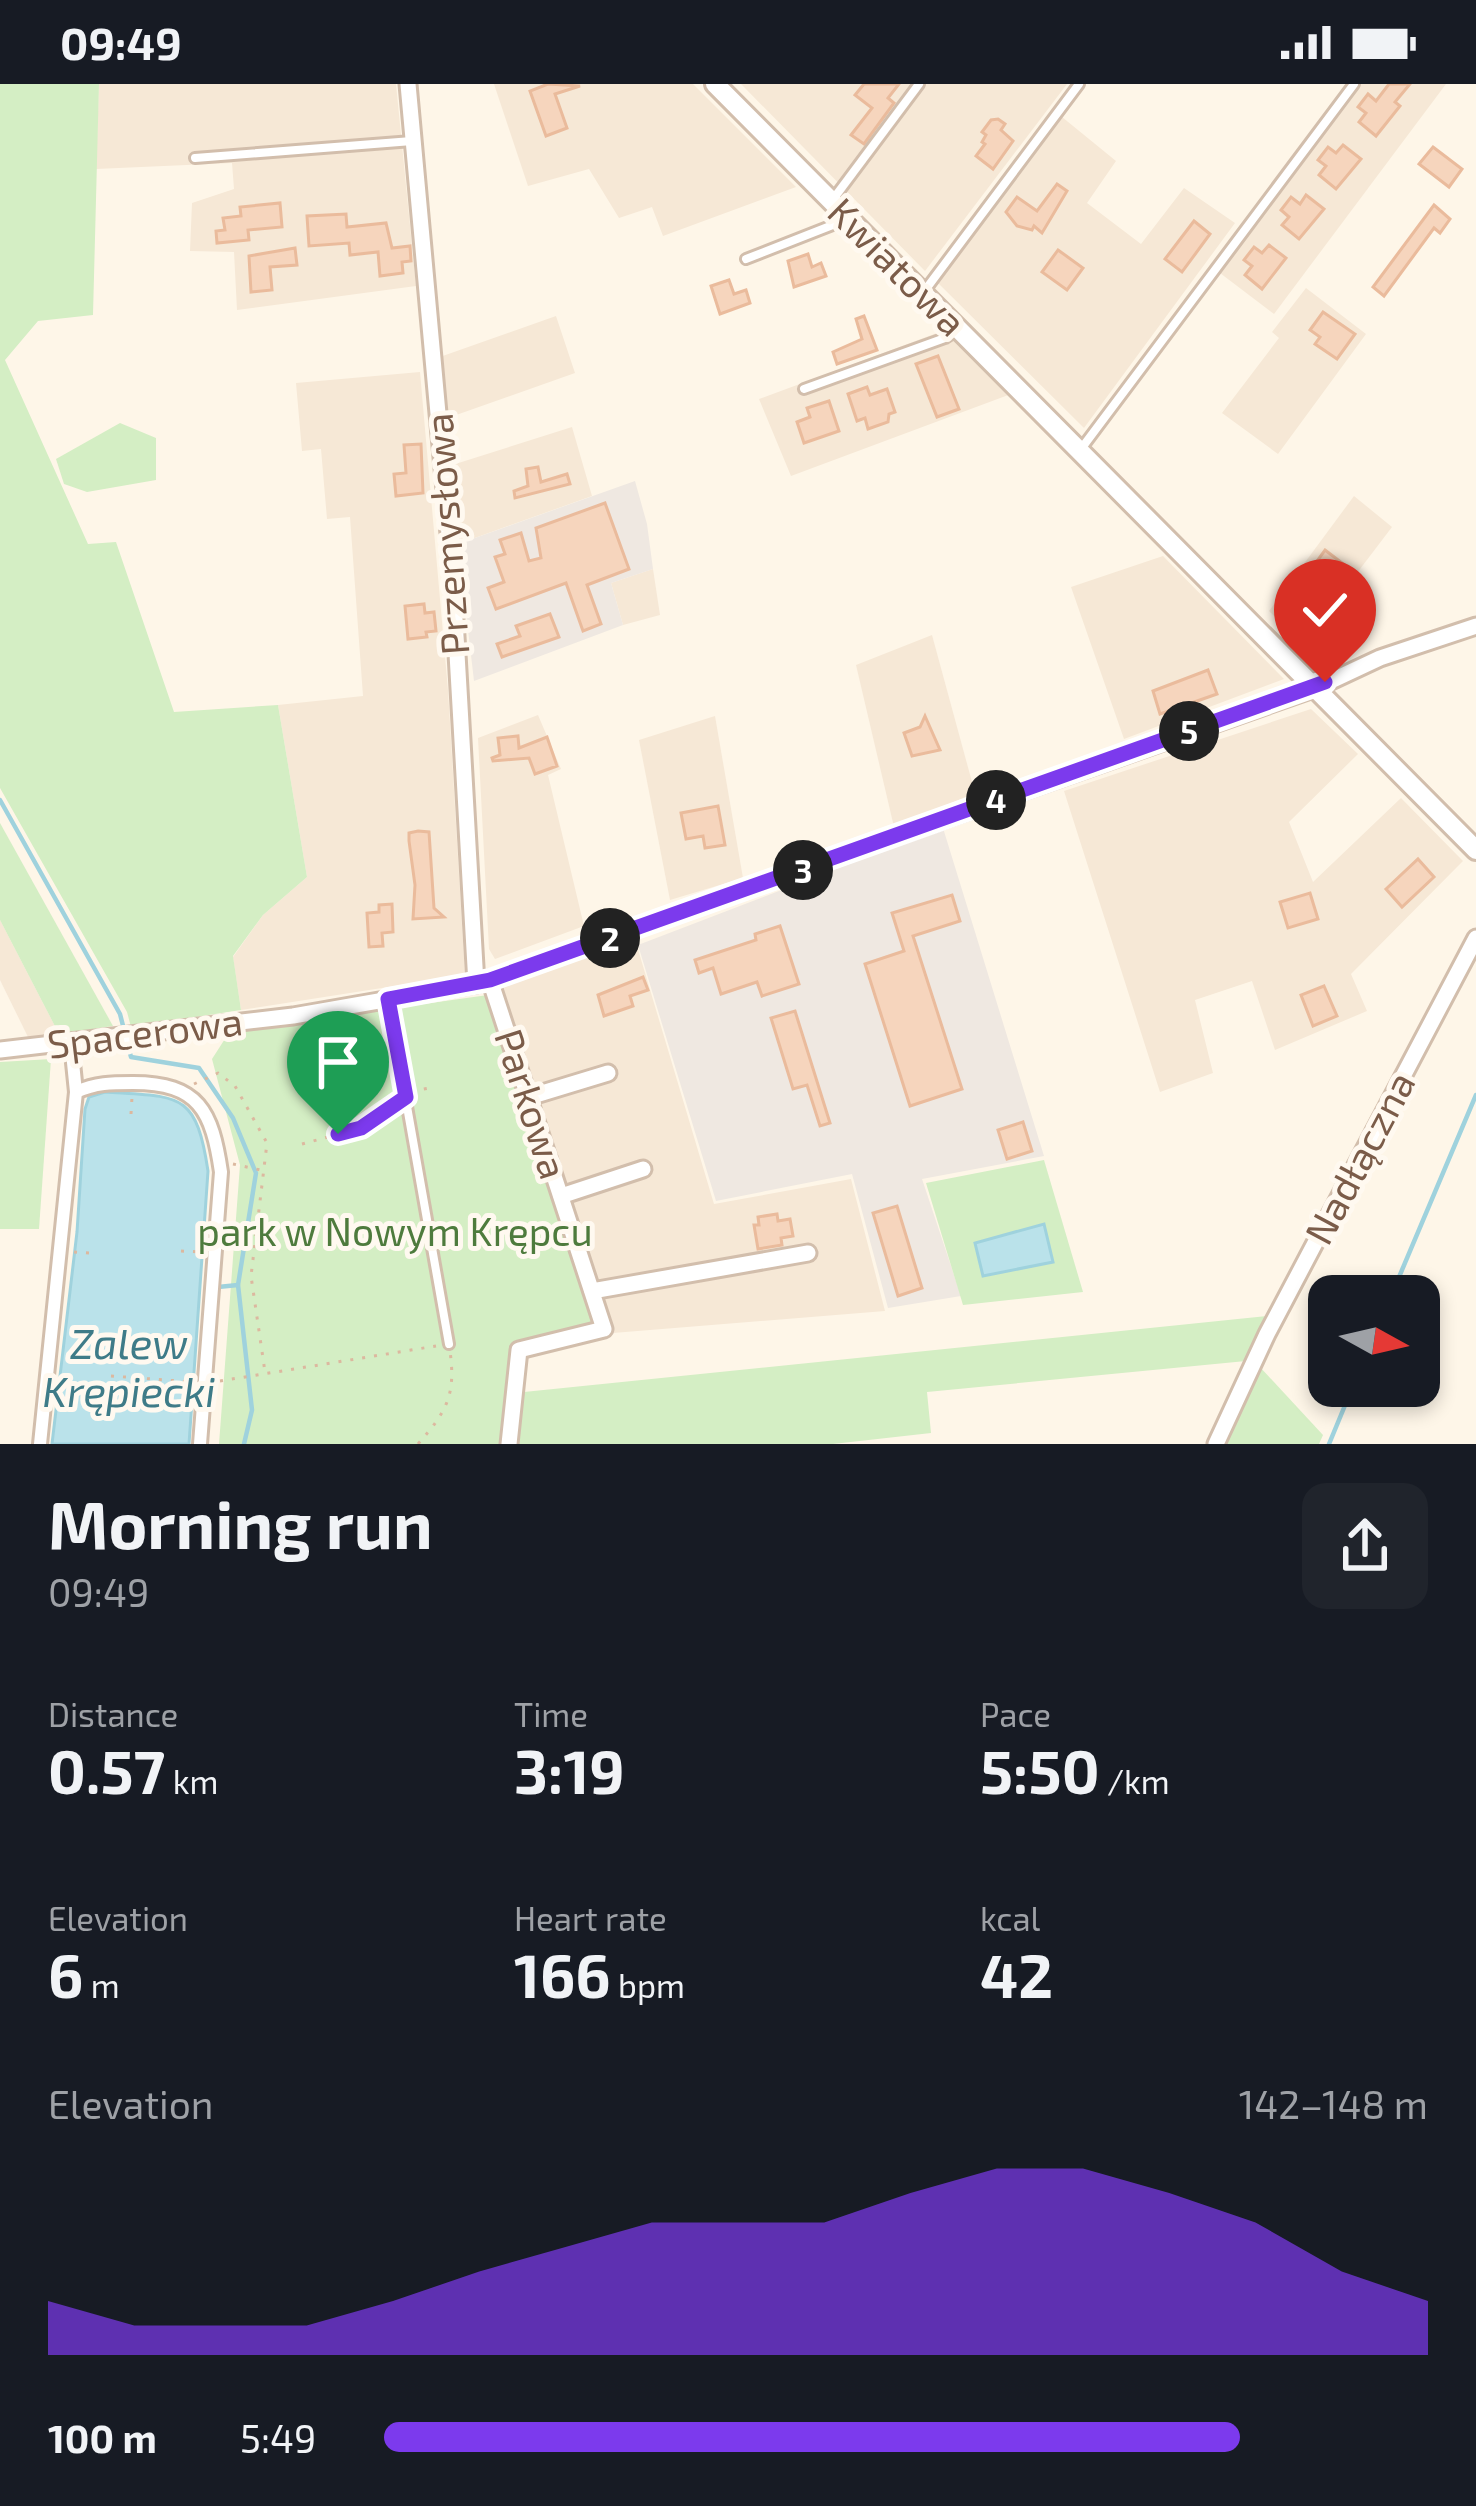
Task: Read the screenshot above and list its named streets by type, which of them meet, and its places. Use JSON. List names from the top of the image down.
{
  "streets": {
    "street": [
      "Kwiatowa",
      "Przemysłowa",
      "Spacerowa",
      "Parkowa",
      "Nadłączna"
    ]
  },
  "crossings": [
    ["Kwiatowa", "Spacerowa"],
    ["Przemysłowa", "Spacerowa"],
    ["Przemysłowa", "Parkowa"],
    ["Spacerowa", "Parkowa"]
  ],
  "water": ["Zalew Krępiecki"],
  "parks": ["park w Nowym Krępcu"],
  "north": "right",
  "page": {
    "status": "09:49",
    "pins": [
      "5",
      "4",
      "3",
      "2"
    ],
    "heading": ["Morning run", "09:49"],
    "stats": [
      ["Distance", "0.57 km"],
      ["Time", "3:19"],
      ["Pace", "5:50 /km"],
      ["Elevation", "6 m"],
      ["Heart rate", "166 bpm"],
      ["kcal", "42"]
    ],
    "chart": ["Elevation", "142–148 m"],
    "list": [
      {
        "name": "100 m",
        "note": "5:49"
      }
    ]
  }
}
